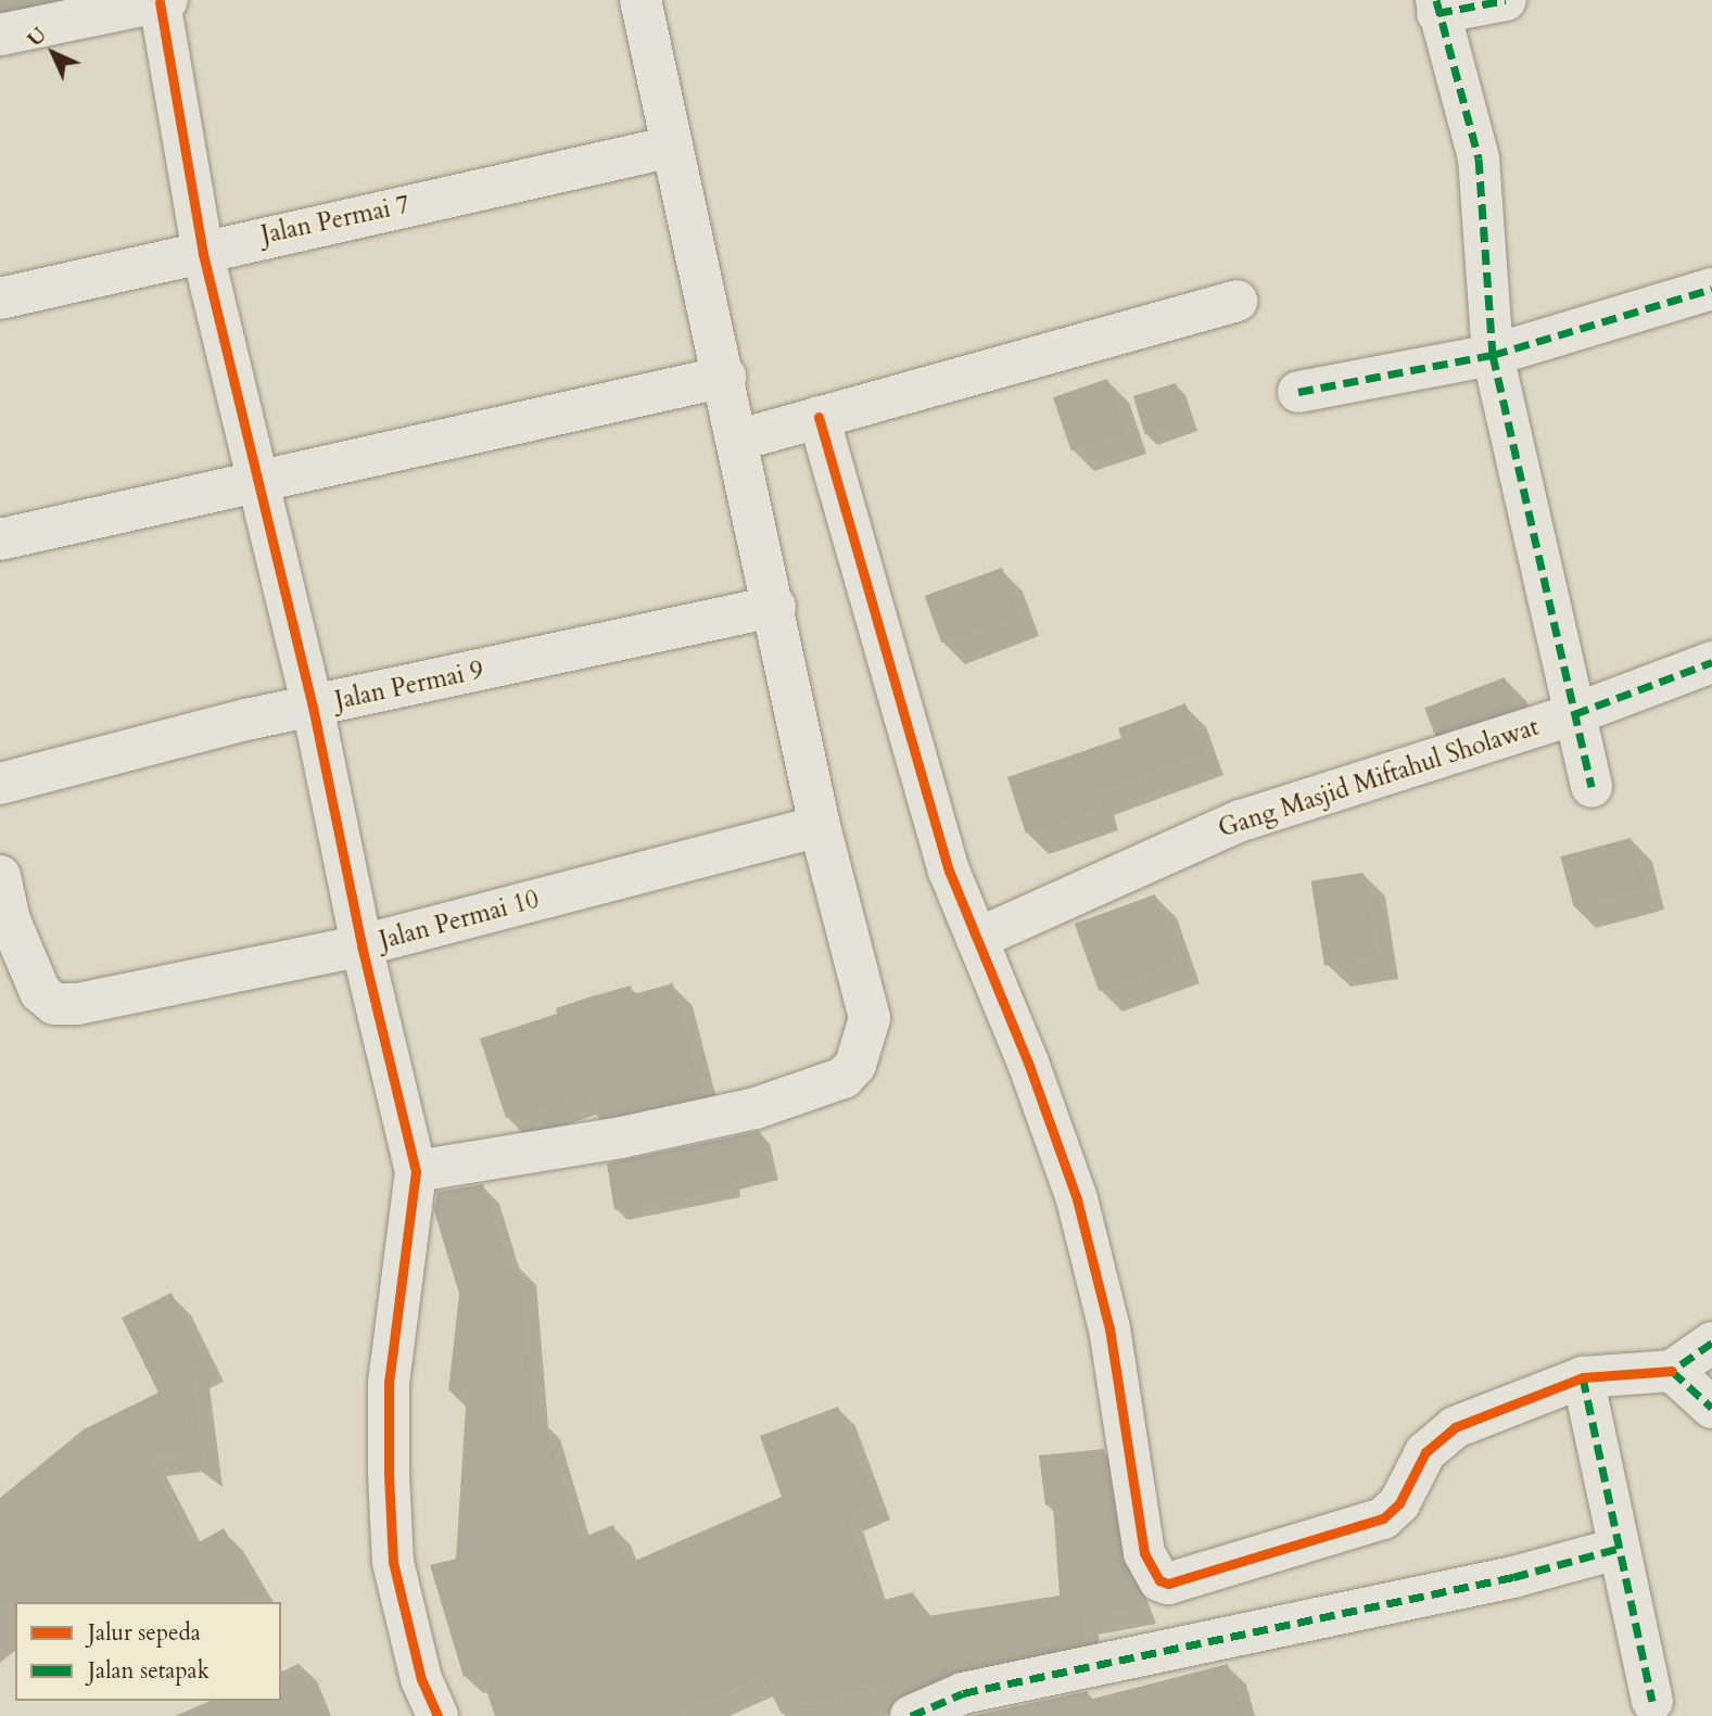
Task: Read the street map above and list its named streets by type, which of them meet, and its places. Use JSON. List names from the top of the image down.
{
  "streets": {
    "street": [
      "Jalan Permai 7",
      "Jalan Permai 9",
      "Gang Masjid Miftahul Sholawat",
      "Jalan Permai 10"
    ]
  },
  "legend": ["Jalur sepeda", "Jalan setapak"],
  "north": "top left"
}
